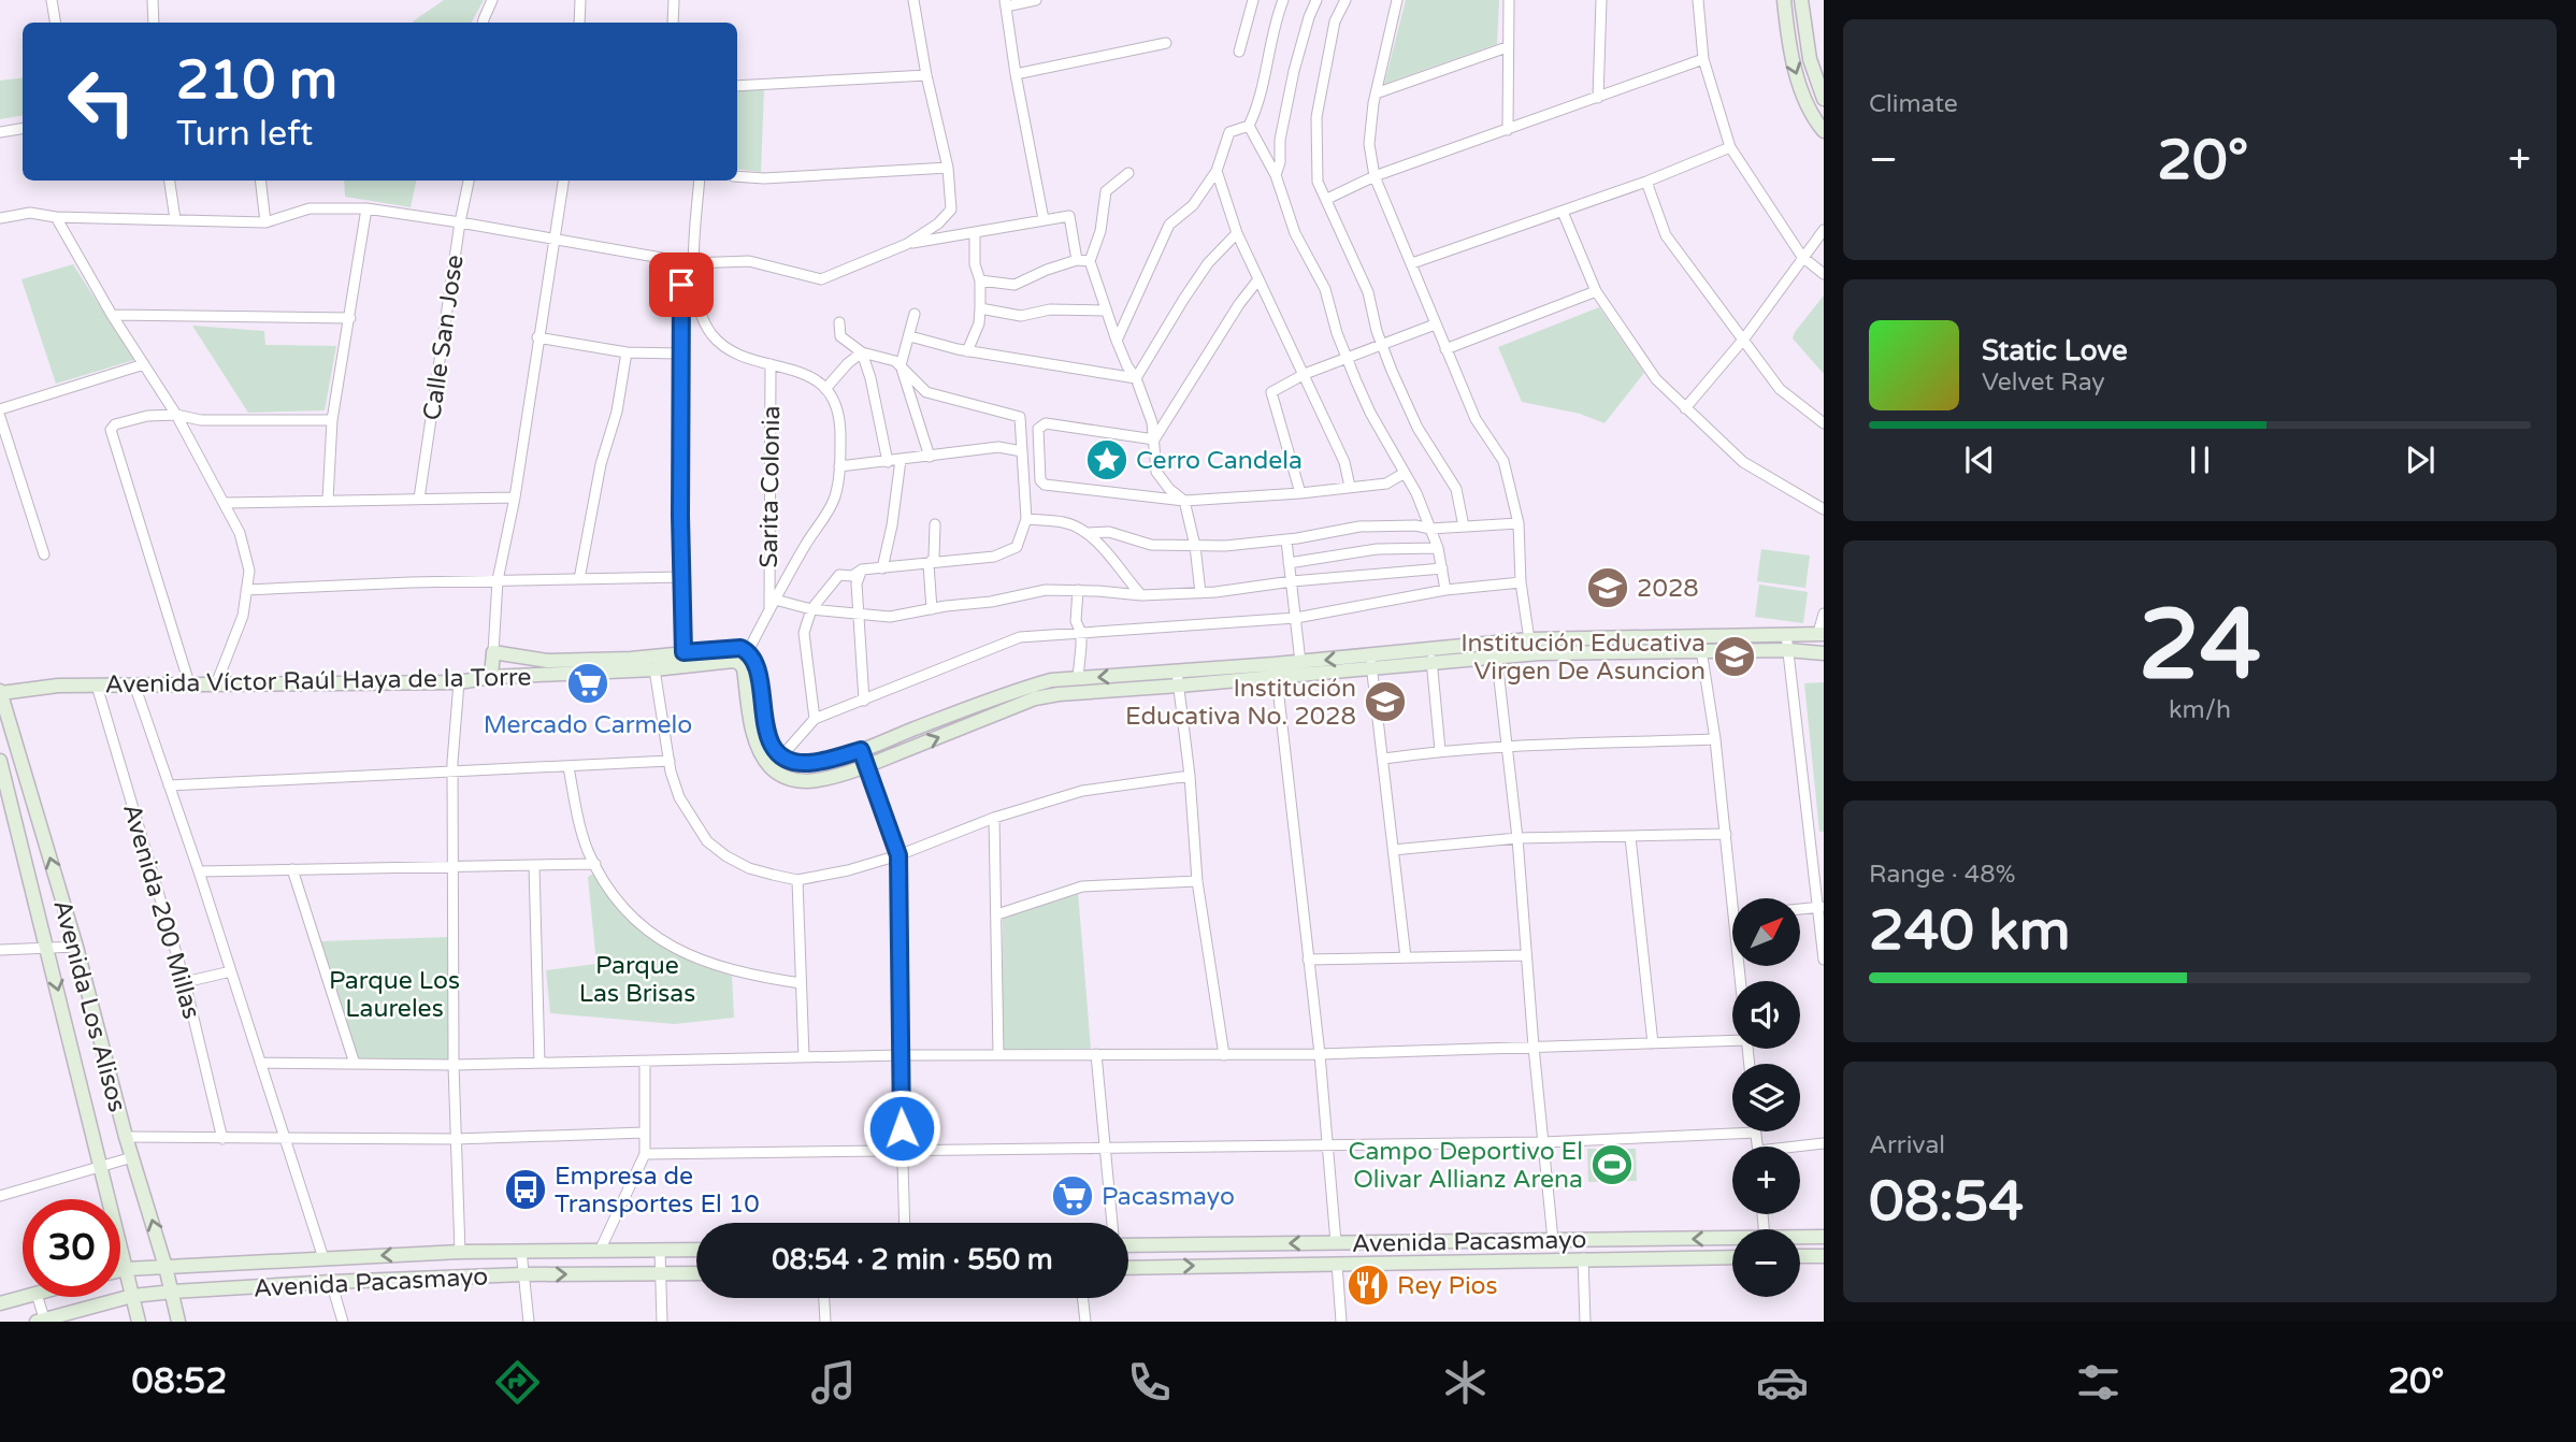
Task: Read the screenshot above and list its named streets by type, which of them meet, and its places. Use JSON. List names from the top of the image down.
{
  "streets": {
    "street": [
      "Calle San Jose",
      "Sarita Colonia",
      "Avenida Víctor Raúl Haya de la Torre",
      "Avenida 200 Millas",
      "Avenida Los Alisos",
      "Avenida Pacasmayo"
    ]
  },
  "crossings": [
    ["Avenida Víctor Raúl Haya de la Torre", "Avenida 200 Millas"],
    ["Avenida Víctor Raúl Haya de la Torre", "Avenida Los Alisos"],
    ["Avenida Los Alisos", "Avenida Pacasmayo"]
  ],
  "parks": ["Parque Las Brisas", "Parque Los Laureles"],
  "places": {
    "place": ["Cerro Candela"],
    "school or university": ["2028", "Institución Educativa Virgen De Asuncion", "Institución Educativa No. 2028"],
    "supermarket": ["Mercado Carmelo", "Pacasmayo"],
    "sports": ["Campo Deportivo El Olivar Allianz Arena"],
    "bus stop": ["Empresa de Transportes El 10"],
    "restaurant": ["Rey Pios"]
  },
  "north": "top right",
  "page": {
    "tile": [
      "Climate",
      ["24", "km/h"],
      ["Range · 48%", "240 km"],
      ["Arrival", "08:54"]
    ],
    "turn": ["210 m", "Turn left"],
    "heat": ["−", "20°", "+"],
    "song": ["Static Love", "Velvet Ray"],
    "map_buttons": ["+", "−"],
    "limit": "30",
    "trip": "08:54 · 2 min · 550 m",
    "tabs": ["08:52", "20°"]
  }
}
